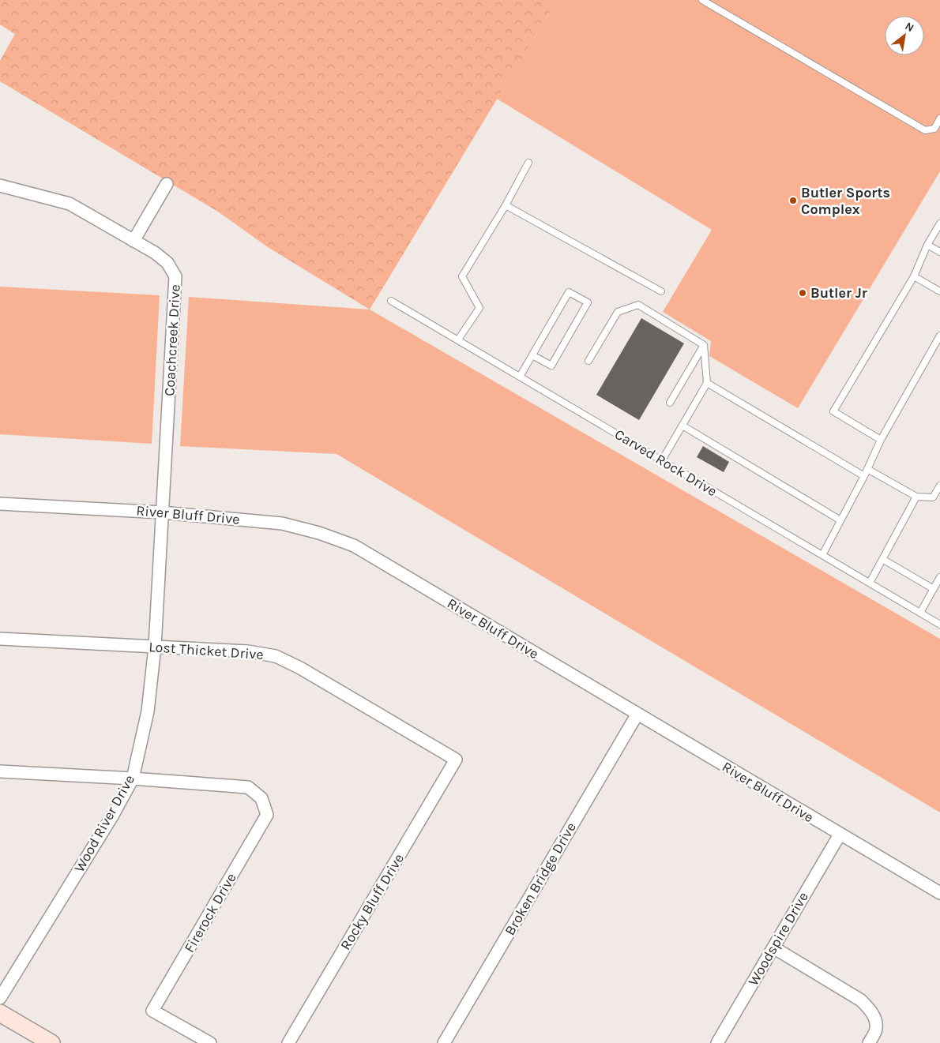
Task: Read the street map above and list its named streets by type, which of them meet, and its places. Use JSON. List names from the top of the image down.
{
  "streets": {
    "street": [
      "Coachcreek Drive",
      "River Bluff Drive",
      "Lost Thicket Drive",
      "Wood River Drive",
      "Broken Bridge Drive",
      "Rocky Bluff Drive",
      "Firerock Drive",
      "Woodspire Drive"
    ],
    "lane": ["Carved Rock Drive"]
  },
  "crossings": [
    ["Coachcreek Drive", "River Bluff Drive"],
    ["Coachcreek Drive", "Wood River Drive"],
    ["River Bluff Drive", "Wood River Drive"],
    ["River Bluff Drive", "Broken Bridge Drive"],
    ["River Bluff Drive", "Woodspire Drive"],
    ["Lost Thicket Drive", "Wood River Drive"],
    ["Lost Thicket Drive", "Rocky Bluff Drive"],
    ["Wood River Drive", "Firerock Drive"]
  ],
  "places": ["Butler Sports Complex", "Butler Jr"],
  "north": "top right"
}
